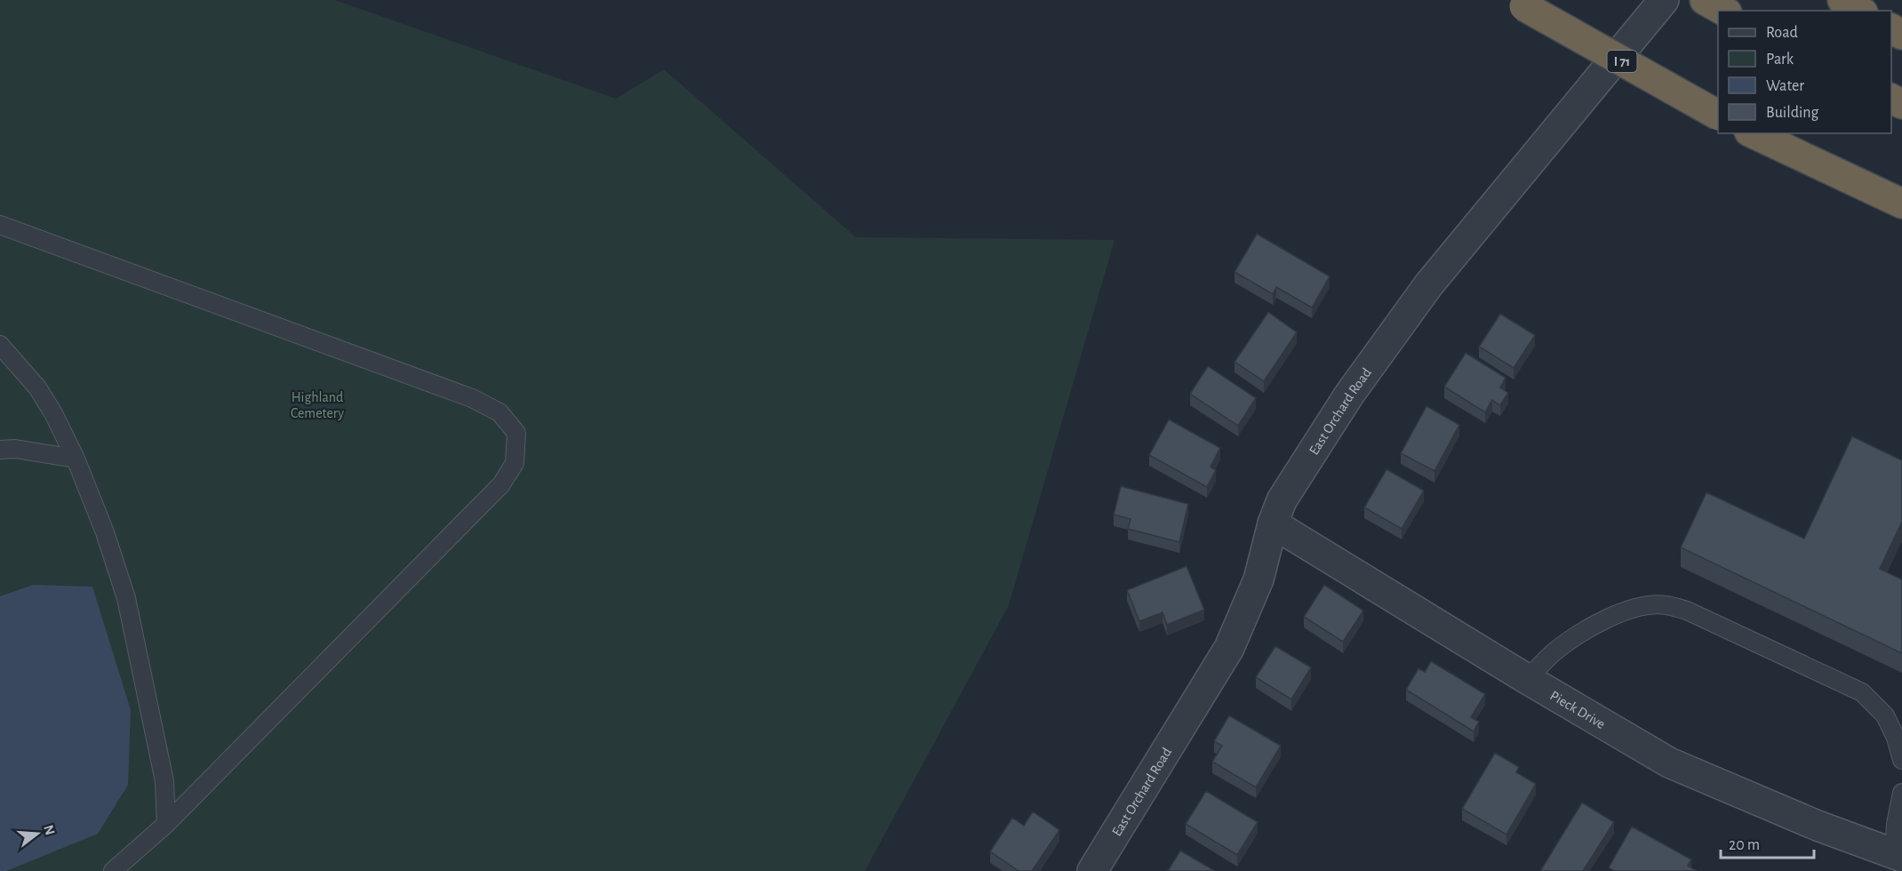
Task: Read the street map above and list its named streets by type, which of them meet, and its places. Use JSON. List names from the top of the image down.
{
  "streets": {
    "highway": ["I 71"],
    "street": ["East Orchard Road", "Pieck Drive"]
  },
  "crossings": [
    ["East Orchard Road", "Pieck Drive"]
  ],
  "parks": ["Highland Cemetery"],
  "legend": [
    "Road",
    "Park",
    "Water",
    "Building"
  ],
  "scale_bar": "20 m",
  "north": "right"
}
